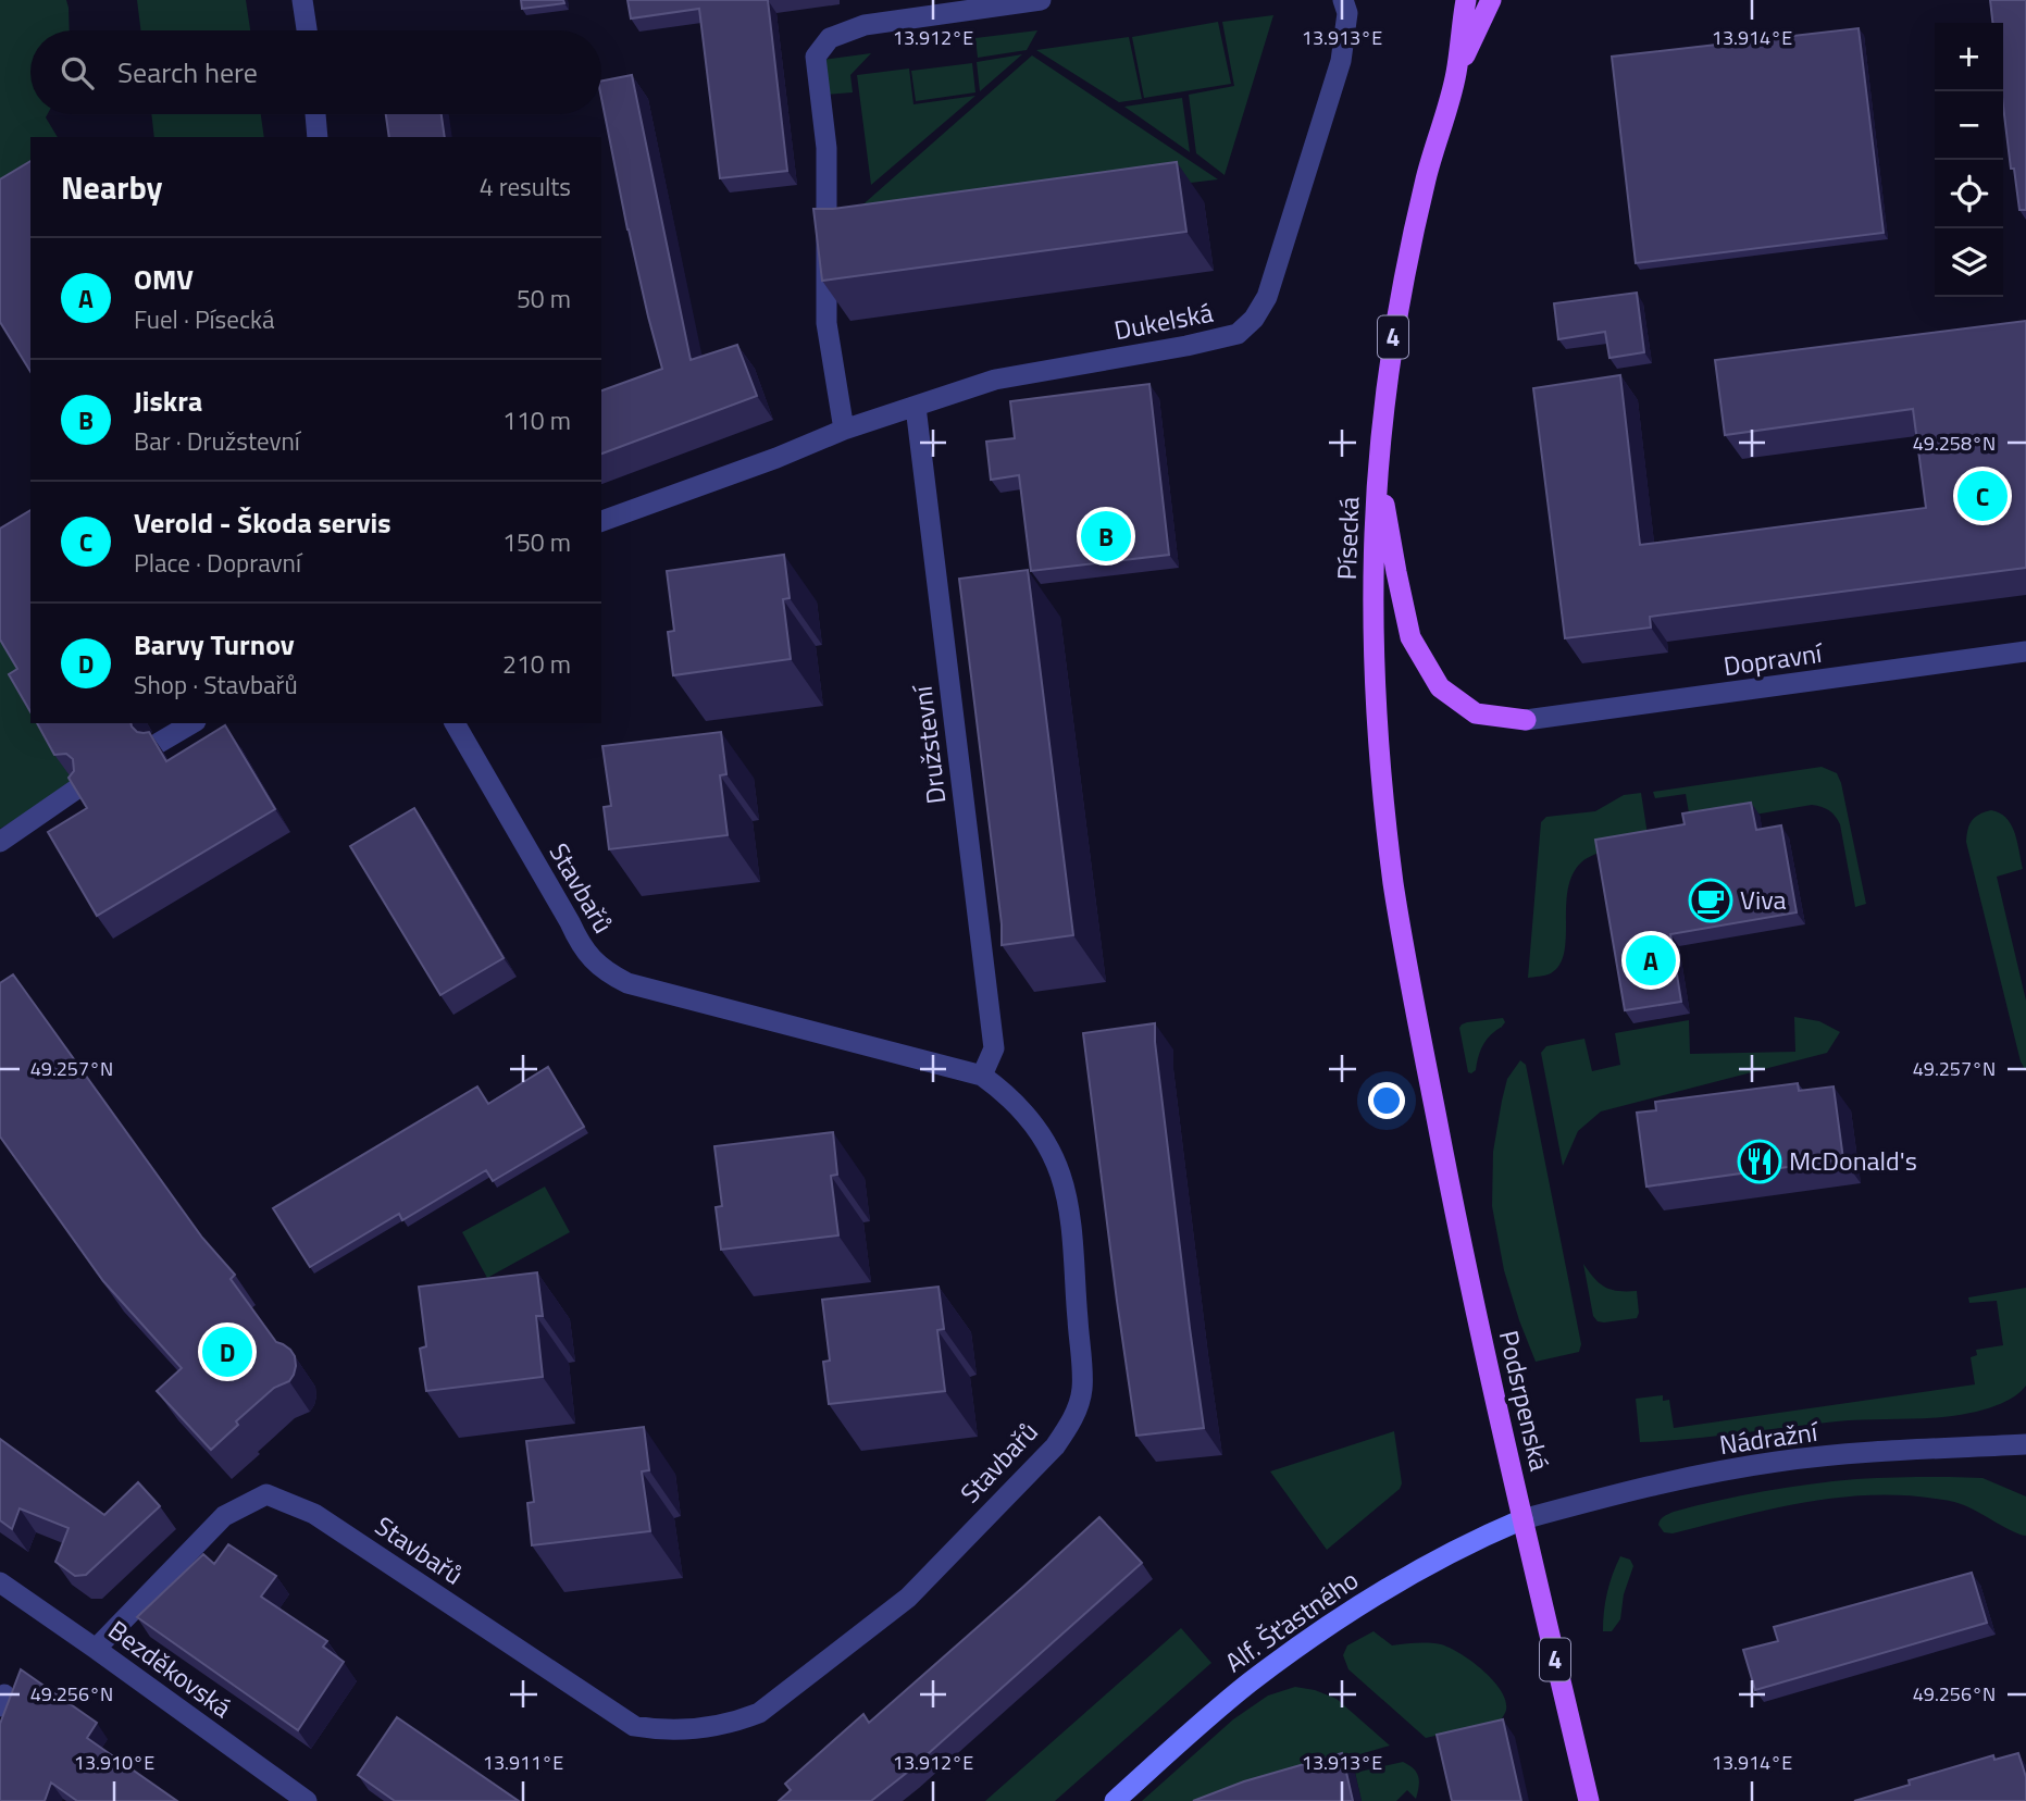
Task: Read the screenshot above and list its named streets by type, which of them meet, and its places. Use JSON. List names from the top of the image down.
{
  "streets": {
    "main road": [
      "4",
      "Písecká",
      "Podsrpenská",
      "Alf. Šťastného"
    ],
    "street": [
      "Dukelská",
      "Dopravní",
      "Družstevní",
      "Stavbařů",
      "Nádražní",
      "Bezděkovská"
    ]
  },
  "crossings": [
    ["Dukelská", "Družstevní"],
    ["Písecká", "Podsrpenská"],
    ["Družstevní", "Stavbařů"],
    ["Stavbařů", "Bezděkovská"],
    ["Podsrpenská", "Nádražní"],
    ["Podsrpenská", "Alf. Šťastného"],
    ["Nádražní", "Alf. Šťastného"]
  ],
  "places": {
    "cafe": ["Viva"],
    "restaurant": ["McDonald's"]
  },
  "page": {
    "map_buttons": ["+", "−"],
    "search": "Search here",
    "heading": ["Nearby", "4 results"],
    "list": [
      {
        "mark": "A",
        "name": "OMV",
        "note": "Fuel · Písecká",
        "value": "50 m"
      },
      {
        "mark": "B",
        "name": "Jiskra",
        "note": "Bar · Družstevní",
        "value": "110 m"
      },
      {
        "mark": "C",
        "name": "Verold - Škoda servis",
        "note": "Place · Dopravní",
        "value": "150 m"
      },
      {
        "mark": "D",
        "name": "Barvy Turnov",
        "note": "Shop · Stavbařů",
        "value": "210 m"
      }
    ],
    "pins": [
      "C",
      "B",
      "A",
      "D"
    ]
  },
  "coordinates": [
    "13.912°E",
    "13.913°E",
    "13.914°E",
    "49.258°N",
    "49.257°N",
    "49.256°N",
    "13.910°E",
    "13.911°E"
  ]
}
